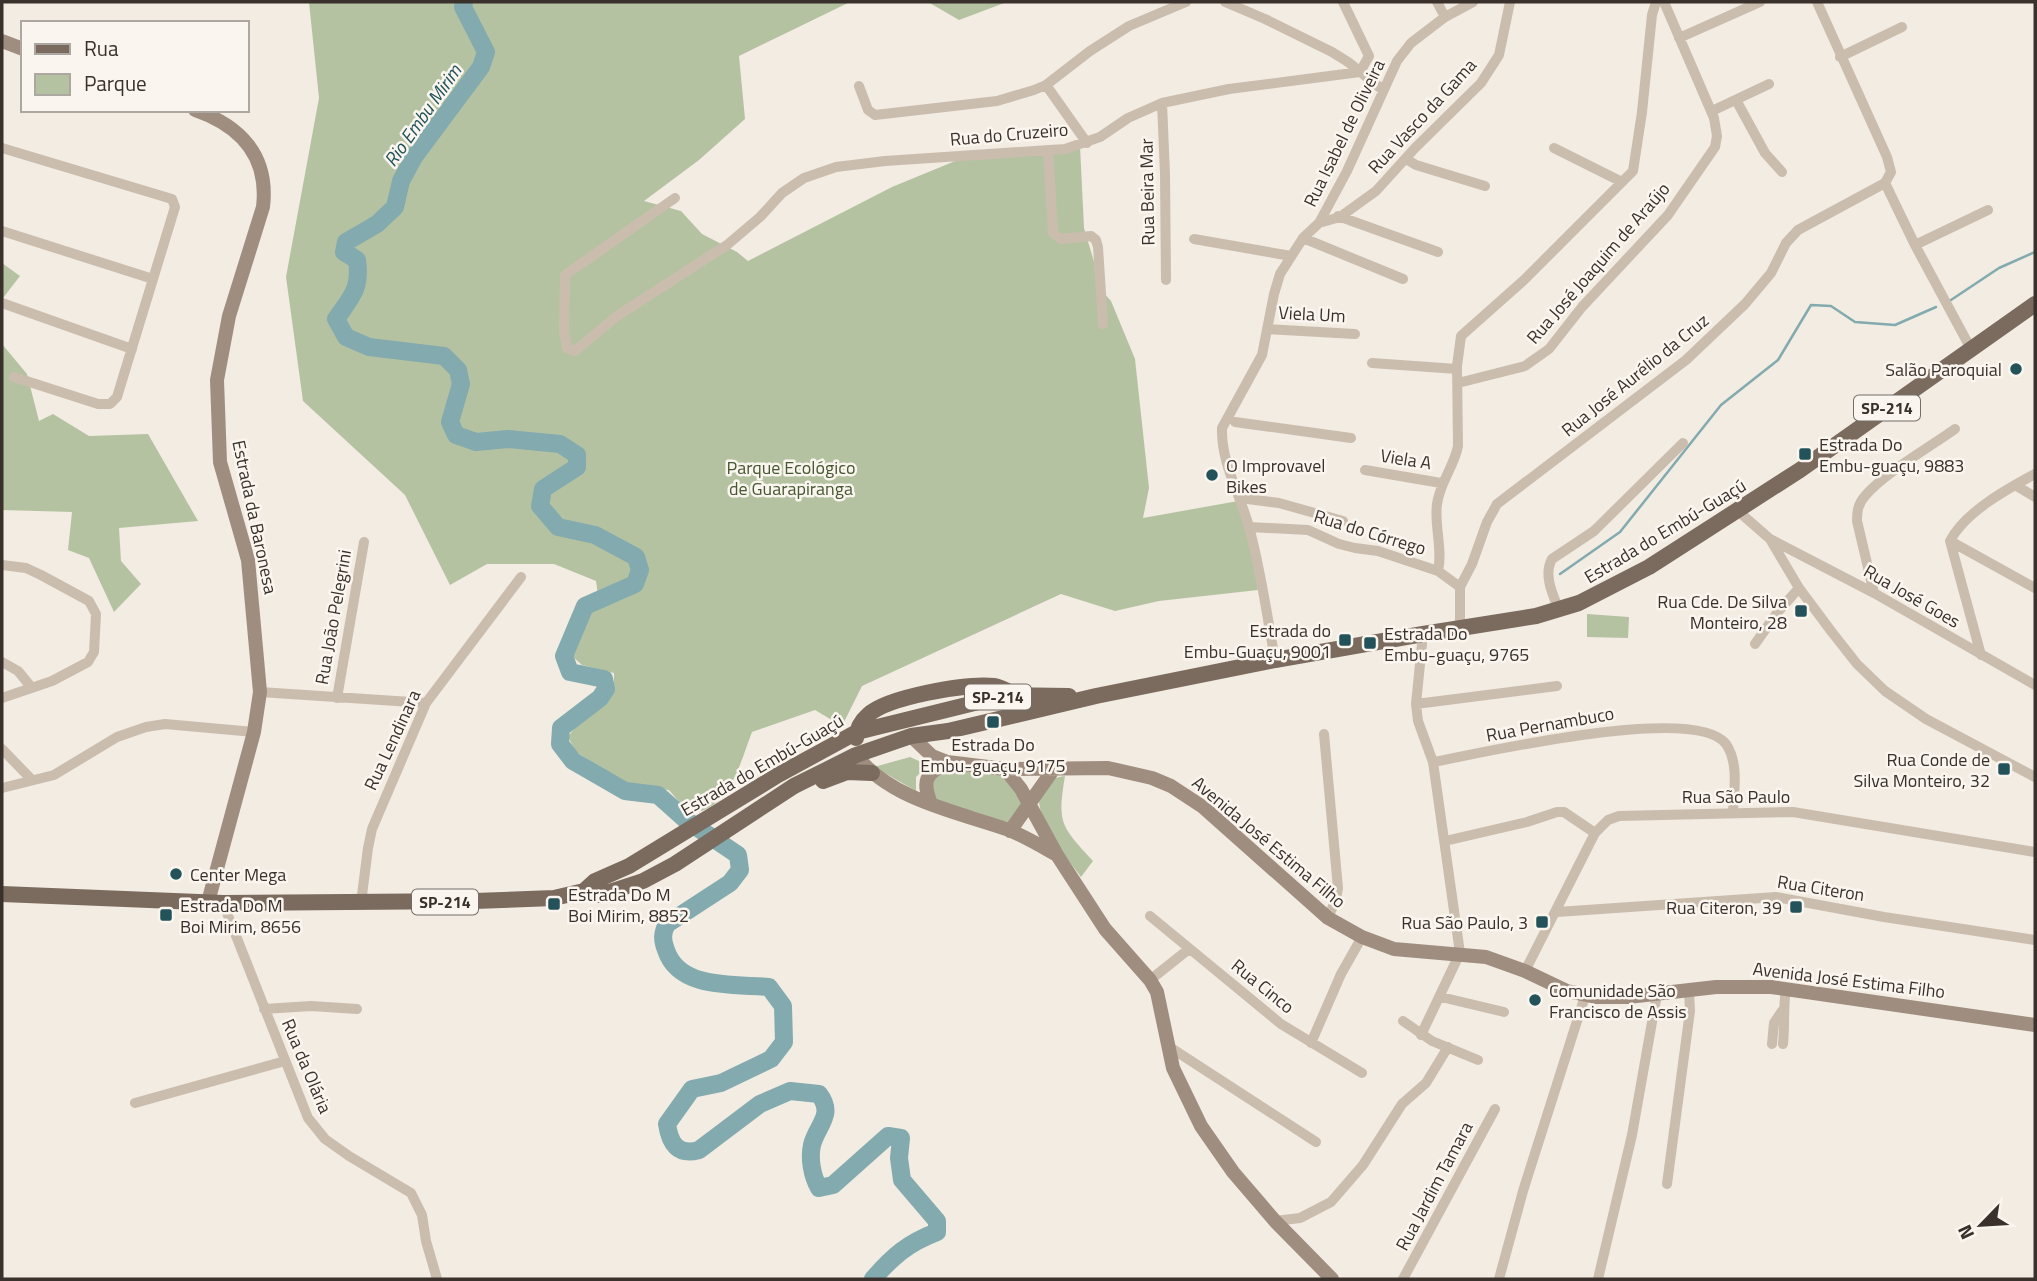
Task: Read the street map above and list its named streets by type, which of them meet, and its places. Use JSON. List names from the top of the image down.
{
  "streets": {
    "main road": ["SP-214", "Estrada do Embú-Guaçú"],
    "street": [
      "Rua Vasco da Gama",
      "Rua Isabel de Oliveira",
      "Rua do Cruzeiro",
      "Rua Beira Mar",
      "Rua José Joaquim de Araújo",
      "Viela Um",
      "Rua José Aurélio da Cruz",
      "Viela A",
      "Estrada da Baronesa",
      "Rua do Córrego",
      "Rua José Goes",
      "Rua João Pelegrini",
      "Rua Pernambuco",
      "Rua Lendinara",
      "Rua São Paulo",
      "Avenida José Estima Filho",
      "Rua Citeron",
      "Rua Cinco",
      "Rua da Olária",
      "Rua Jardim Tamara"
    ]
  },
  "crossings": [
    ["Rua Vasco da Gama", "Rua Isabel de Oliveira"],
    ["Rua Isabel de Oliveira", "Viela Um"],
    ["Rua do Cruzeiro", "Rua Beira Mar"],
    ["Rua José Aurélio da Cruz", "Estrada do Embú-Guaçú"],
    ["Rua José Aurélio da Cruz", "Rua do Córrego"],
    ["SP-214", "Estrada da Baronesa"],
    ["SP-214", "Estrada do Embú-Guaçú"],
    ["SP-214", "Rua da Olária"],
    ["Estrada da Baronesa", "Estrada do Embú-Guaçú"],
    ["Estrada da Baronesa", "Rua da Olária"],
    ["Estrada do Embú-Guaçú", "Rua Lendinara"],
    ["Estrada do Embú-Guaçú", "Avenida José Estima Filho"],
    ["Estrada do Embú-Guaçú", "Rua da Olária"],
    ["Rua Pernambuco", "Rua São Paulo"]
  ],
  "water": ["Rio Embu Mirim"],
  "parks": ["Parque Ecológico de Guarapiranga"],
  "places": {
    "other": [
      "Salão Paroquial",
      "O Improvavel Bikes",
      "Center Mega",
      "Comunidade São Francisco de Assis"
    ],
    "transit": [
      "Estrada Do Embu-guaçu, 9883",
      "Rua Cde. De Silva Monteiro, 28",
      "Estrada do Embu-Guaçu, 9001",
      "Estrada Do Embu-guaçu, 9765",
      "Estrada Do Embu-guaçu, 9175",
      "Rua Conde de Silva Monteiro, 32",
      "Estrada Do M Boi Mirim, 8852",
      "Rua Citeron, 39",
      "Estrada Do M Boi Mirim, 8656",
      "Rua São Paulo, 3"
    ]
  },
  "legend": ["Rua", "Parque"],
  "north": "bottom left"
}
